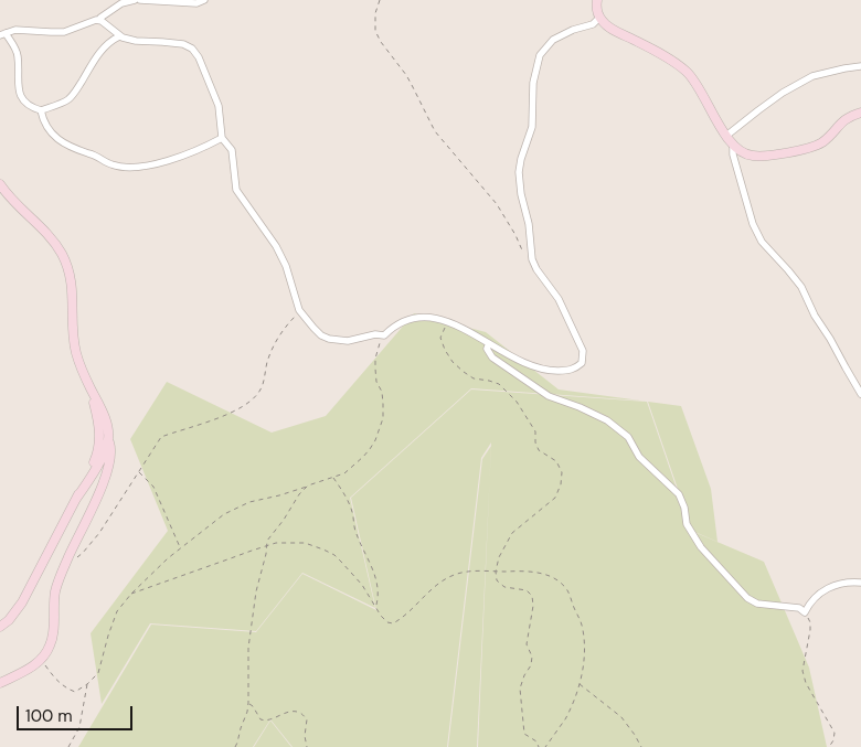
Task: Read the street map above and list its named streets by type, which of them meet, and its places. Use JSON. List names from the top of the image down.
{
  "scale_bar": "100 m"
}
